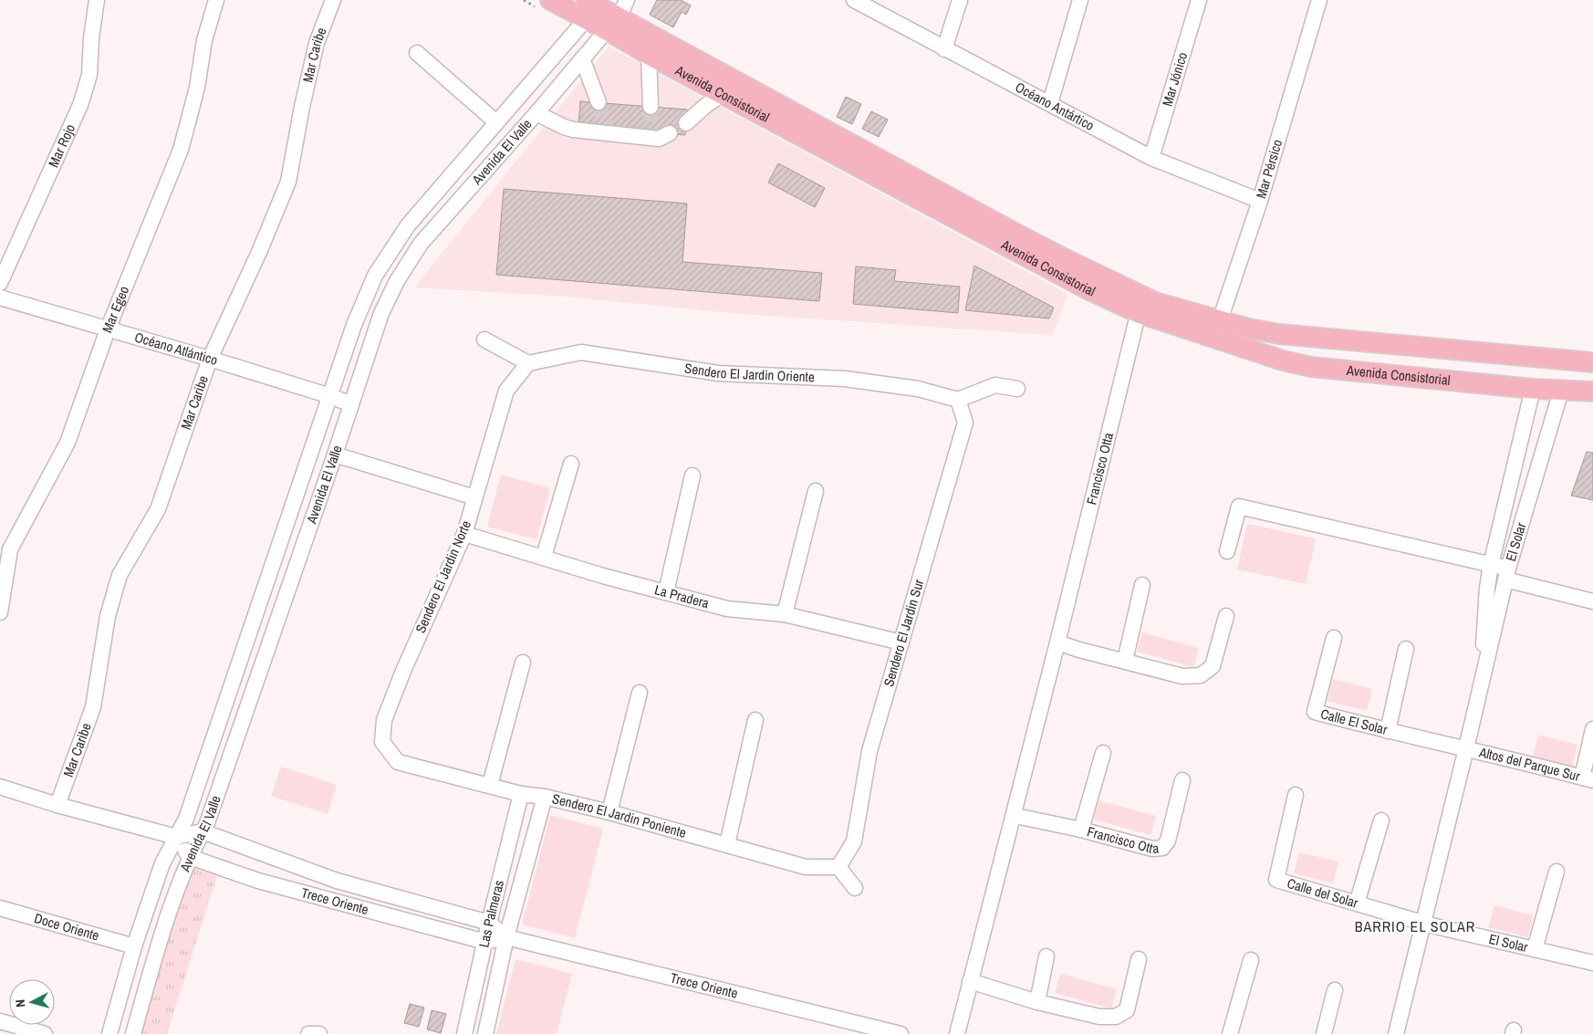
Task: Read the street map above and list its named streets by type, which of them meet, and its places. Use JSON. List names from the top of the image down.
{
  "streets": {
    "main road": ["Avenida Consistorial"],
    "street": [
      "Mar Caribe",
      "Mar Jónico",
      "Océano Antártico",
      "Mar Rojo",
      "Avenida El Valle",
      "Mar Pérsico",
      "Mar Egeo",
      "Océano Atlántico",
      "Sendero El Jardin Oriente",
      "Francisco Otta",
      "El Solar",
      "Sendero El Jardin Norte",
      "La Pradera",
      "Sendero El Jardin Sur",
      "Calle El Solar",
      "Altos del Parque Sur",
      "Sendero El Jardin Poniente",
      "Calle del Solar",
      "Trece Oriente",
      "Las Palmeras",
      "Doce Oriente"
    ]
  },
  "crossings": [
    ["Mar Caribe", "Océano Atlántico"],
    ["Mar Jónico", "Océano Antártico"],
    ["Avenida Consistorial", "Avenida El Valle"],
    ["Avenida Consistorial", "Mar Pérsico"],
    ["Avenida Consistorial", "Francisco Otta"],
    ["Avenida Consistorial", "El Solar"],
    ["Océano Antártico", "Mar Pérsico"],
    ["Avenida El Valle", "Océano Atlántico"],
    ["Avenida El Valle", "Trece Oriente"],
    ["Avenida El Valle", "Doce Oriente"],
    ["Mar Egeo", "Océano Atlántico"],
    ["Sendero El Jardin Oriente", "Sendero El Jardin Norte"],
    ["Sendero El Jardin Oriente", "Sendero El Jardin Sur"],
    ["El Solar", "Calle El Solar"],
    ["El Solar", "Altos del Parque Sur"],
    ["El Solar", "Calle del Solar"],
    ["Sendero El Jardin Norte", "La Pradera"],
    ["Sendero El Jardin Norte", "Sendero El Jardin Poniente"],
    ["La Pradera", "Sendero El Jardin Sur"],
    ["Sendero El Jardin Sur", "Sendero El Jardin Poniente"],
    ["Calle El Solar", "Altos del Parque Sur"],
    ["Sendero El Jardin Poniente", "Las Palmeras"],
    ["Trece Oriente", "Las Palmeras"]
  ],
  "districts": ["BARRIO EL SOLAR"],
  "north": "left"
}
